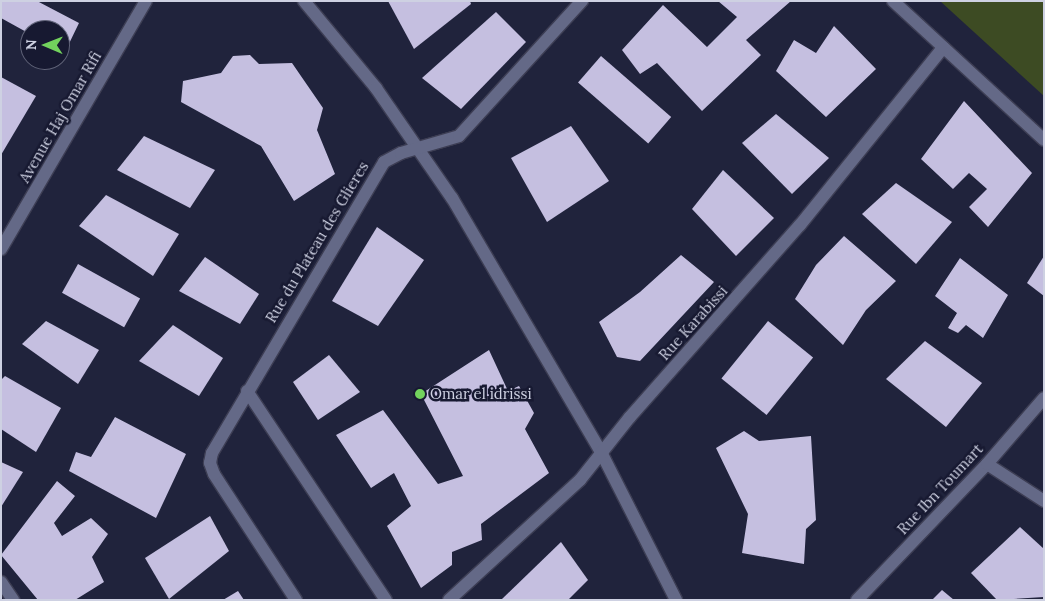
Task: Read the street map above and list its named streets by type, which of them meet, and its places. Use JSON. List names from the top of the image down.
{
  "streets": {
    "street": [
      "Avenue Haj Omar Rifi",
      "Rue du Plateau des Glieres",
      "Rue Karabissi",
      "Rue Ibn Toumart"
    ]
  },
  "places": ["Omar el idrissi"],
  "north": "left"
}
